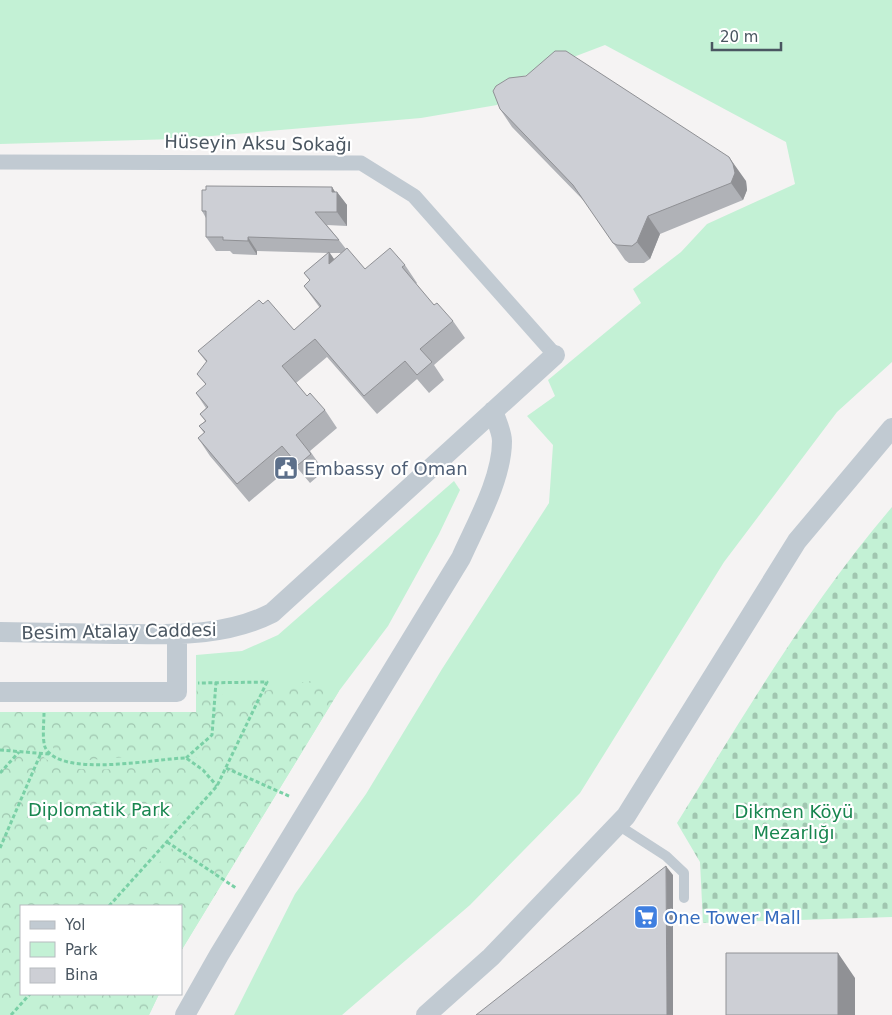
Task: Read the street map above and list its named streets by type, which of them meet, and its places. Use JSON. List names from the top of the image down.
{
  "streets": {
    "street": ["Hüseyin Aksu Sokağı", "Besim Atalay Caddesi"]
  },
  "crossings": [
    ["Hüseyin Aksu Sokağı", "Besim Atalay Caddesi"]
  ],
  "parks": ["Diplomatik Park", "Dikmen Köyü Mezarlığı"],
  "places": {
    "public building": ["Embassy of Oman"],
    "supermarket": ["One Tower Mall"]
  },
  "legend": ["Yol", "Park", "Bina"],
  "scale_bar": "20 m"
}
